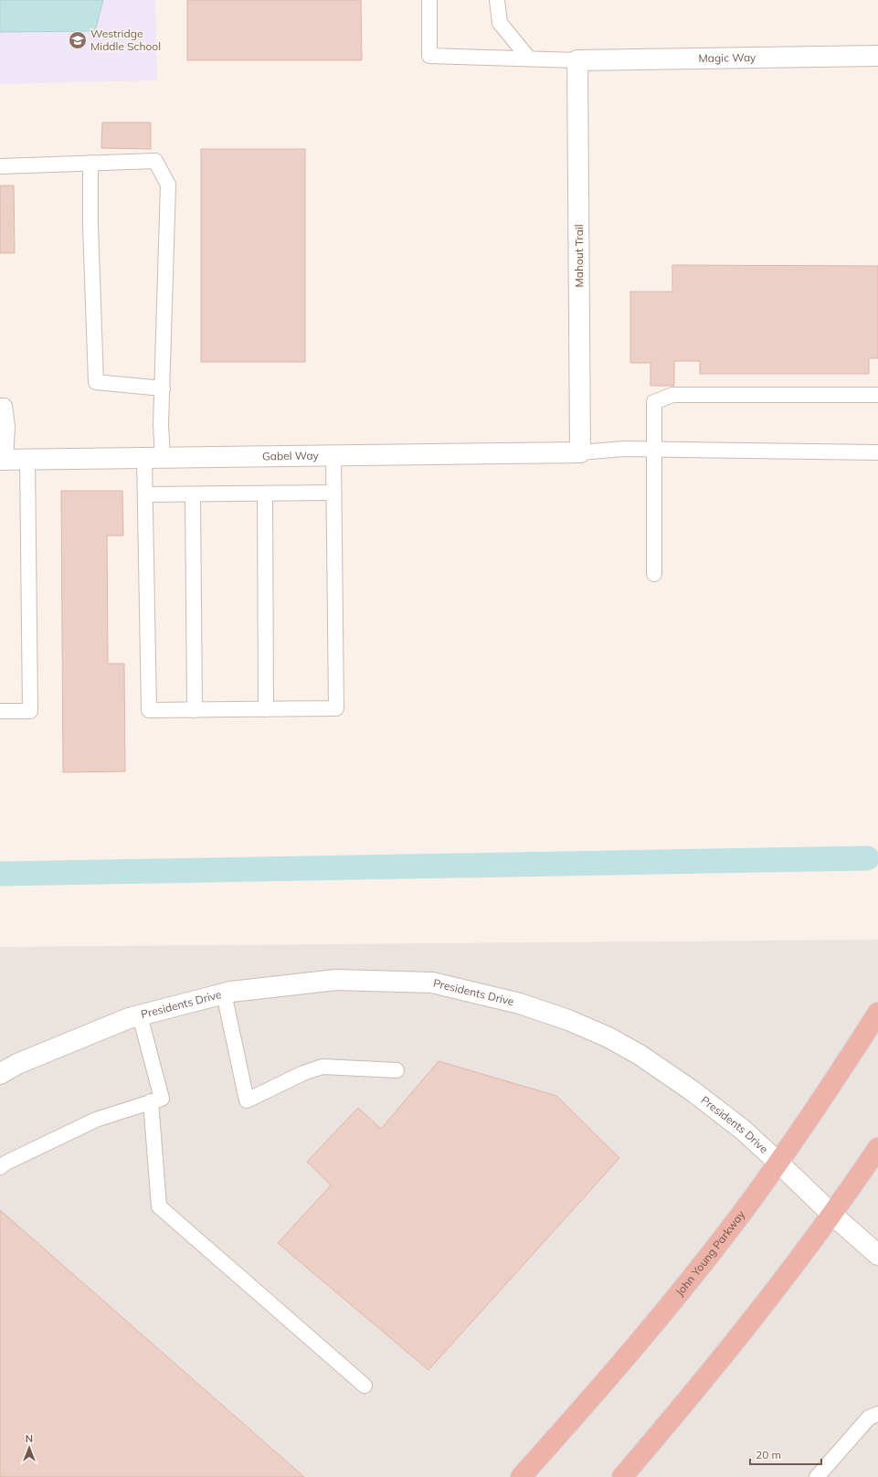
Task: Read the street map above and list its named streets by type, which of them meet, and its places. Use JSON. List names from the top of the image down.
{
  "streets": {
    "highway": ["John Young Parkway"],
    "street": [
      "Magic Way",
      "Mahout Trail",
      "Gabel Way",
      "Presidents Drive"
    ]
  },
  "crossings": [
    ["Magic Way", "Mahout Trail"],
    ["Mahout Trail", "Gabel Way"],
    ["Presidents Drive", "John Young Parkway"]
  ],
  "places": {
    "school or university": ["Westridge Middle School"]
  },
  "scale_bar": "20 m",
  "north": "top"
}
